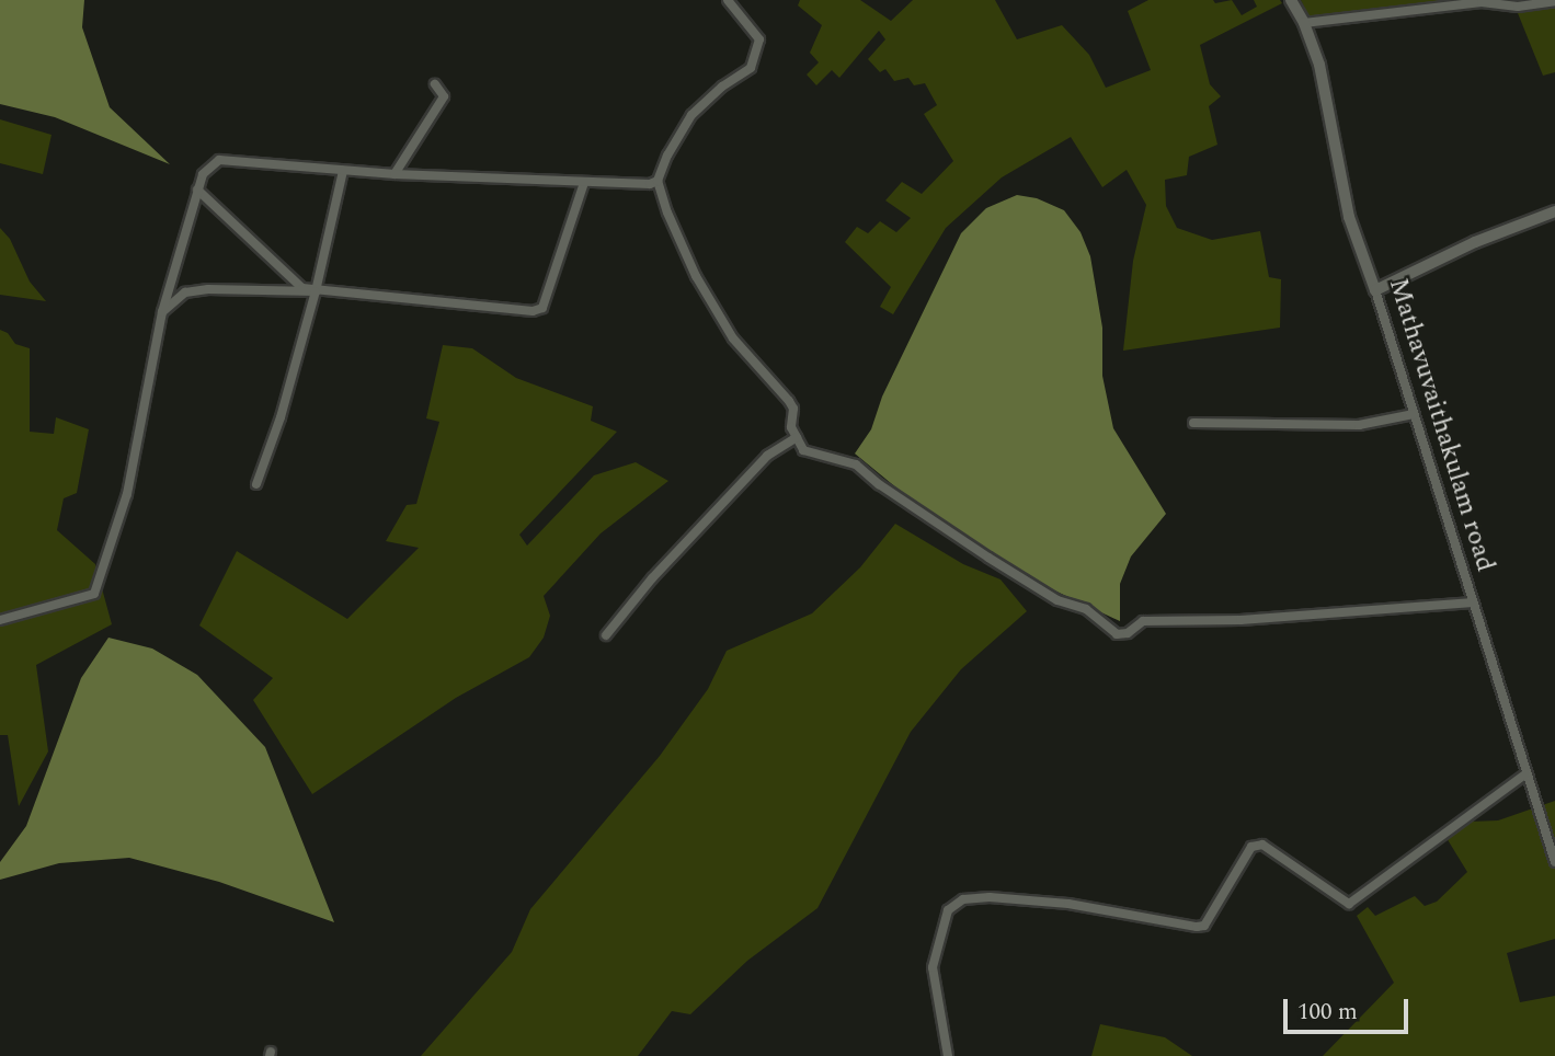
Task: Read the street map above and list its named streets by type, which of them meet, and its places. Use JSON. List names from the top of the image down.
{
  "streets": {
    "street": ["Mathavuvaithakulam road"]
  },
  "scale_bar": "100 m"
}
